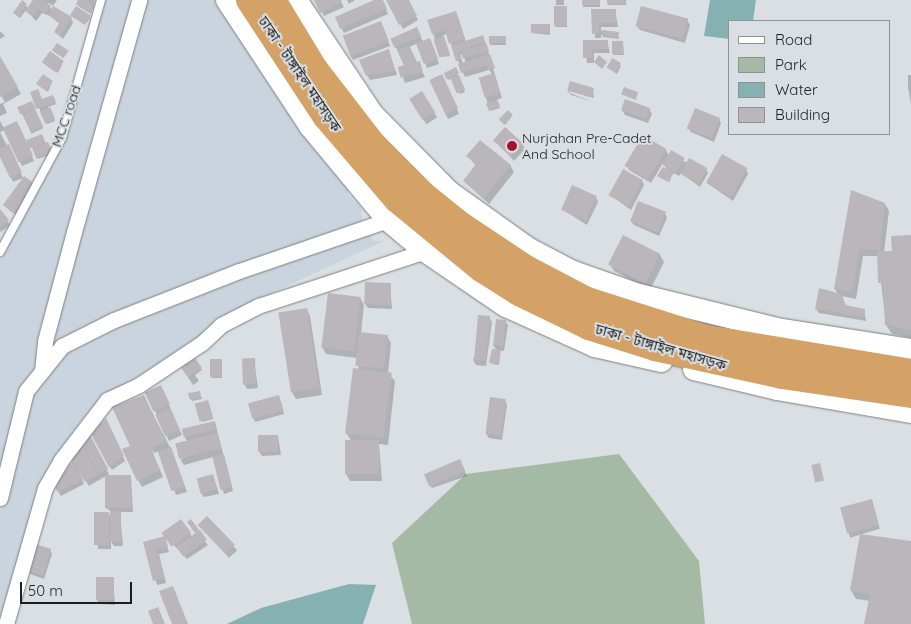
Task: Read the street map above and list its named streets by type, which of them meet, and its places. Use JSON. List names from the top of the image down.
{
  "streets": {
    "highway": ["ঢাকা - টাঙ্গাইল মহাসড়ক"],
    "lane": ["MCC road"]
  },
  "places": ["Nurjahan Pre-Cadet And School"],
  "legend": [
    "Road",
    "Park",
    "Water",
    "Building"
  ],
  "scale_bar": "50 m"
}
